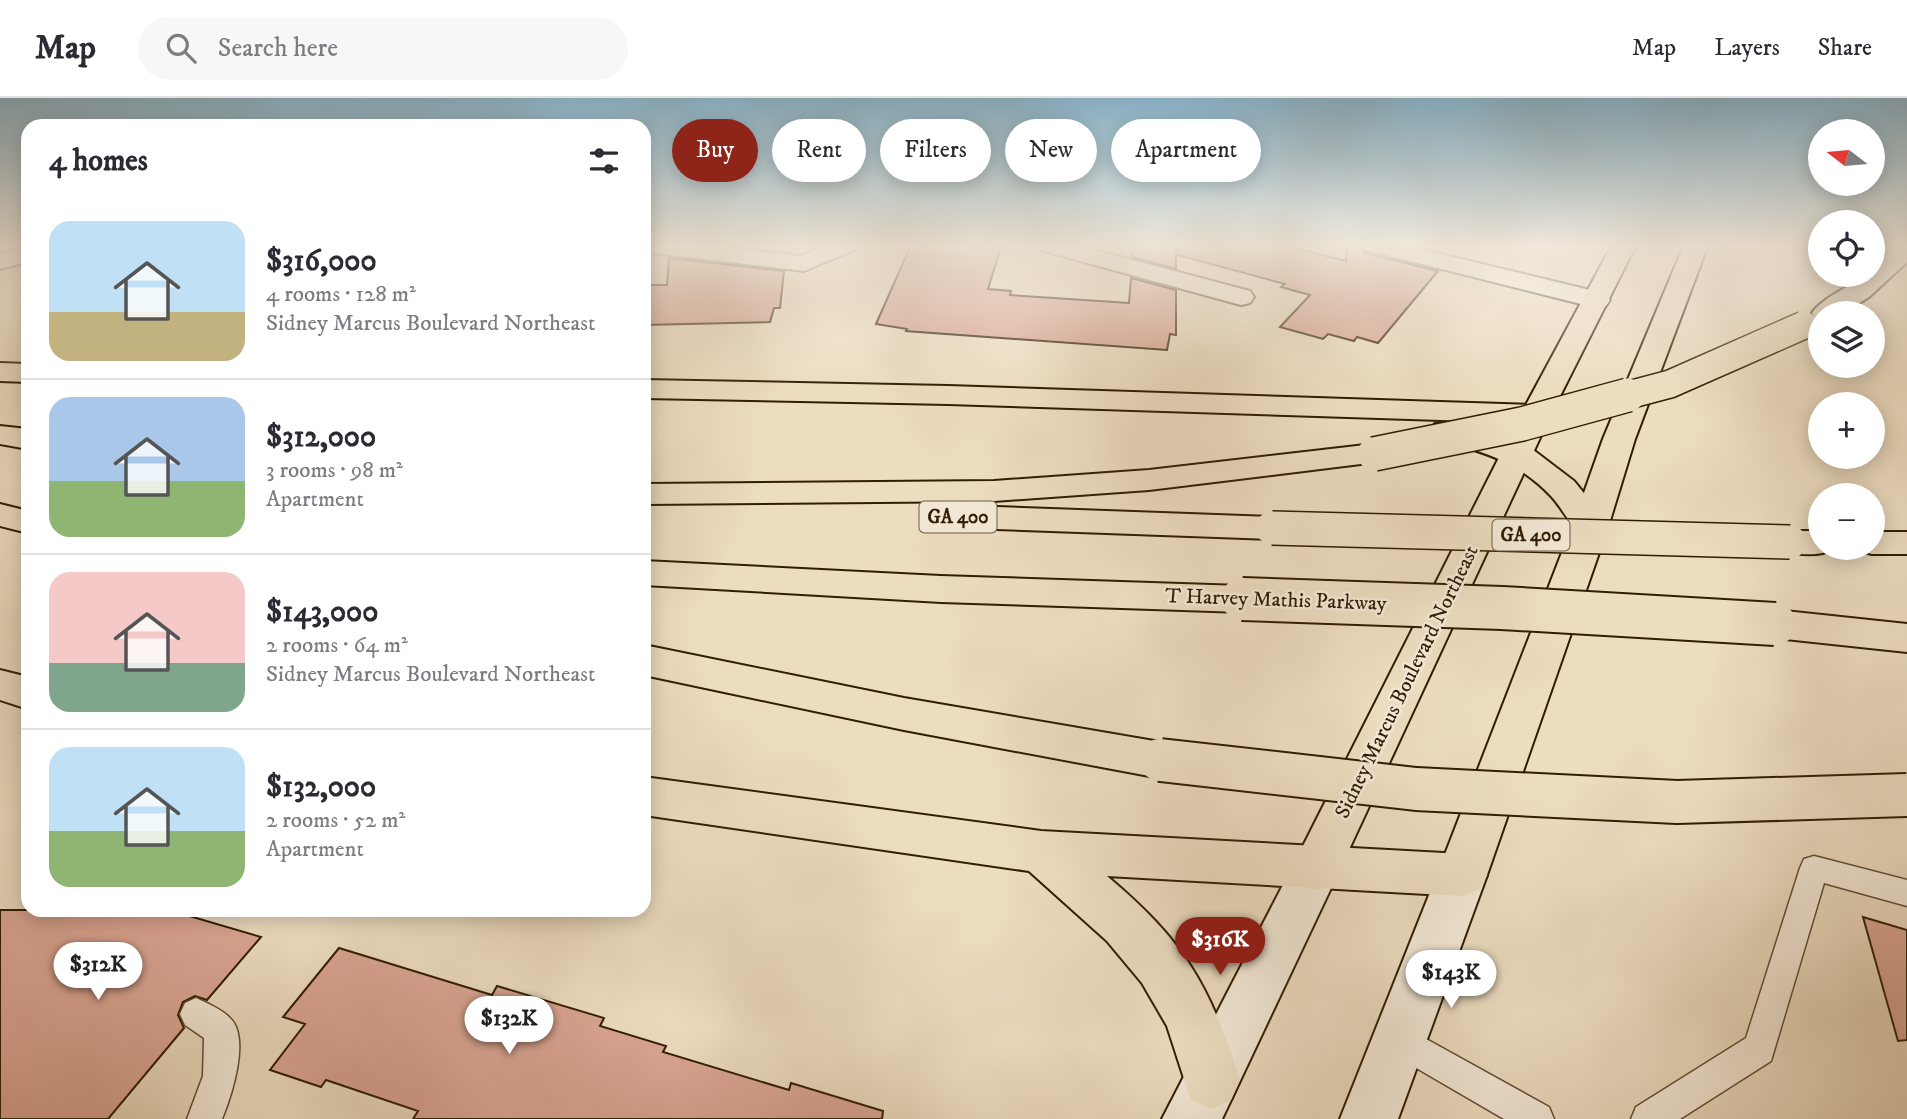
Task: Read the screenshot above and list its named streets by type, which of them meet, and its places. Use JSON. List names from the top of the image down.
{
  "streets": {
    "main road": ["GA 400", "T Harvey Mathis Parkway", "Sidney Marcus Boulevard Northeast"]
  },
  "north": "left",
  "page": {
    "header": "Map",
    "search": "Search here",
    "nav": ["Map", "Layers", "Share"],
    "map_buttons": ["+", "−"],
    "chip": [
      "Buy",
      "Rent",
      "Filters",
      "New",
      "Apartment"
    ],
    "heading": "4 homes",
    "list": [
      {
        "name": "$316,000",
        "note": "4 rooms · 128 m² · Sidney Marcus Boulevard Northeast"
      },
      {
        "name": "$312,000",
        "note": "3 rooms · 98 m² · Apartment"
      },
      {
        "name": "$143,000",
        "note": "2 rooms · 64 m² · Sidney Marcus Boulevard Northeast"
      },
      {
        "name": "$132,000",
        "note": "2 rooms · 52 m² · Apartment"
      }
    ],
    "price": [
      "$316K",
      "$312K",
      "$143K",
      "$132K"
    ]
  }
}
